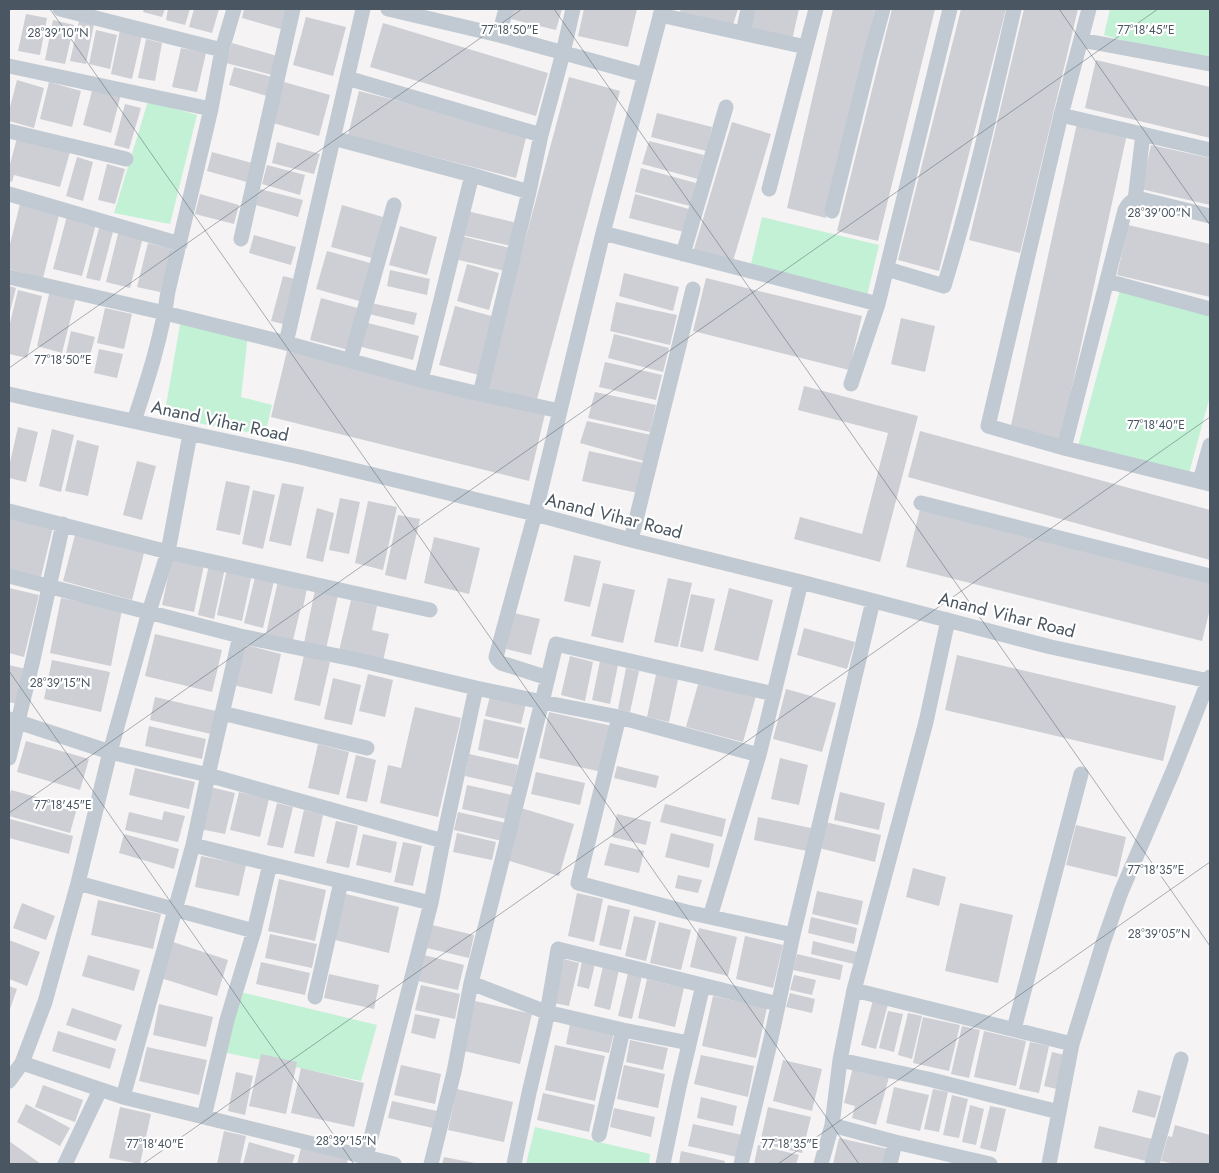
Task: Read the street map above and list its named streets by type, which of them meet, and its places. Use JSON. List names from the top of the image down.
{
  "streets": {
    "street": ["Anand Vihar Road"]
  },
  "coordinates": [
    "77°18'50\"E",
    "77°18'45\"E",
    "28°39'10\"N",
    "28°39'00\"N",
    "77°18'40\"E",
    "28°39'15\"N",
    "77°18'35\"E",
    "28°39'05\"N"
  ]
}
